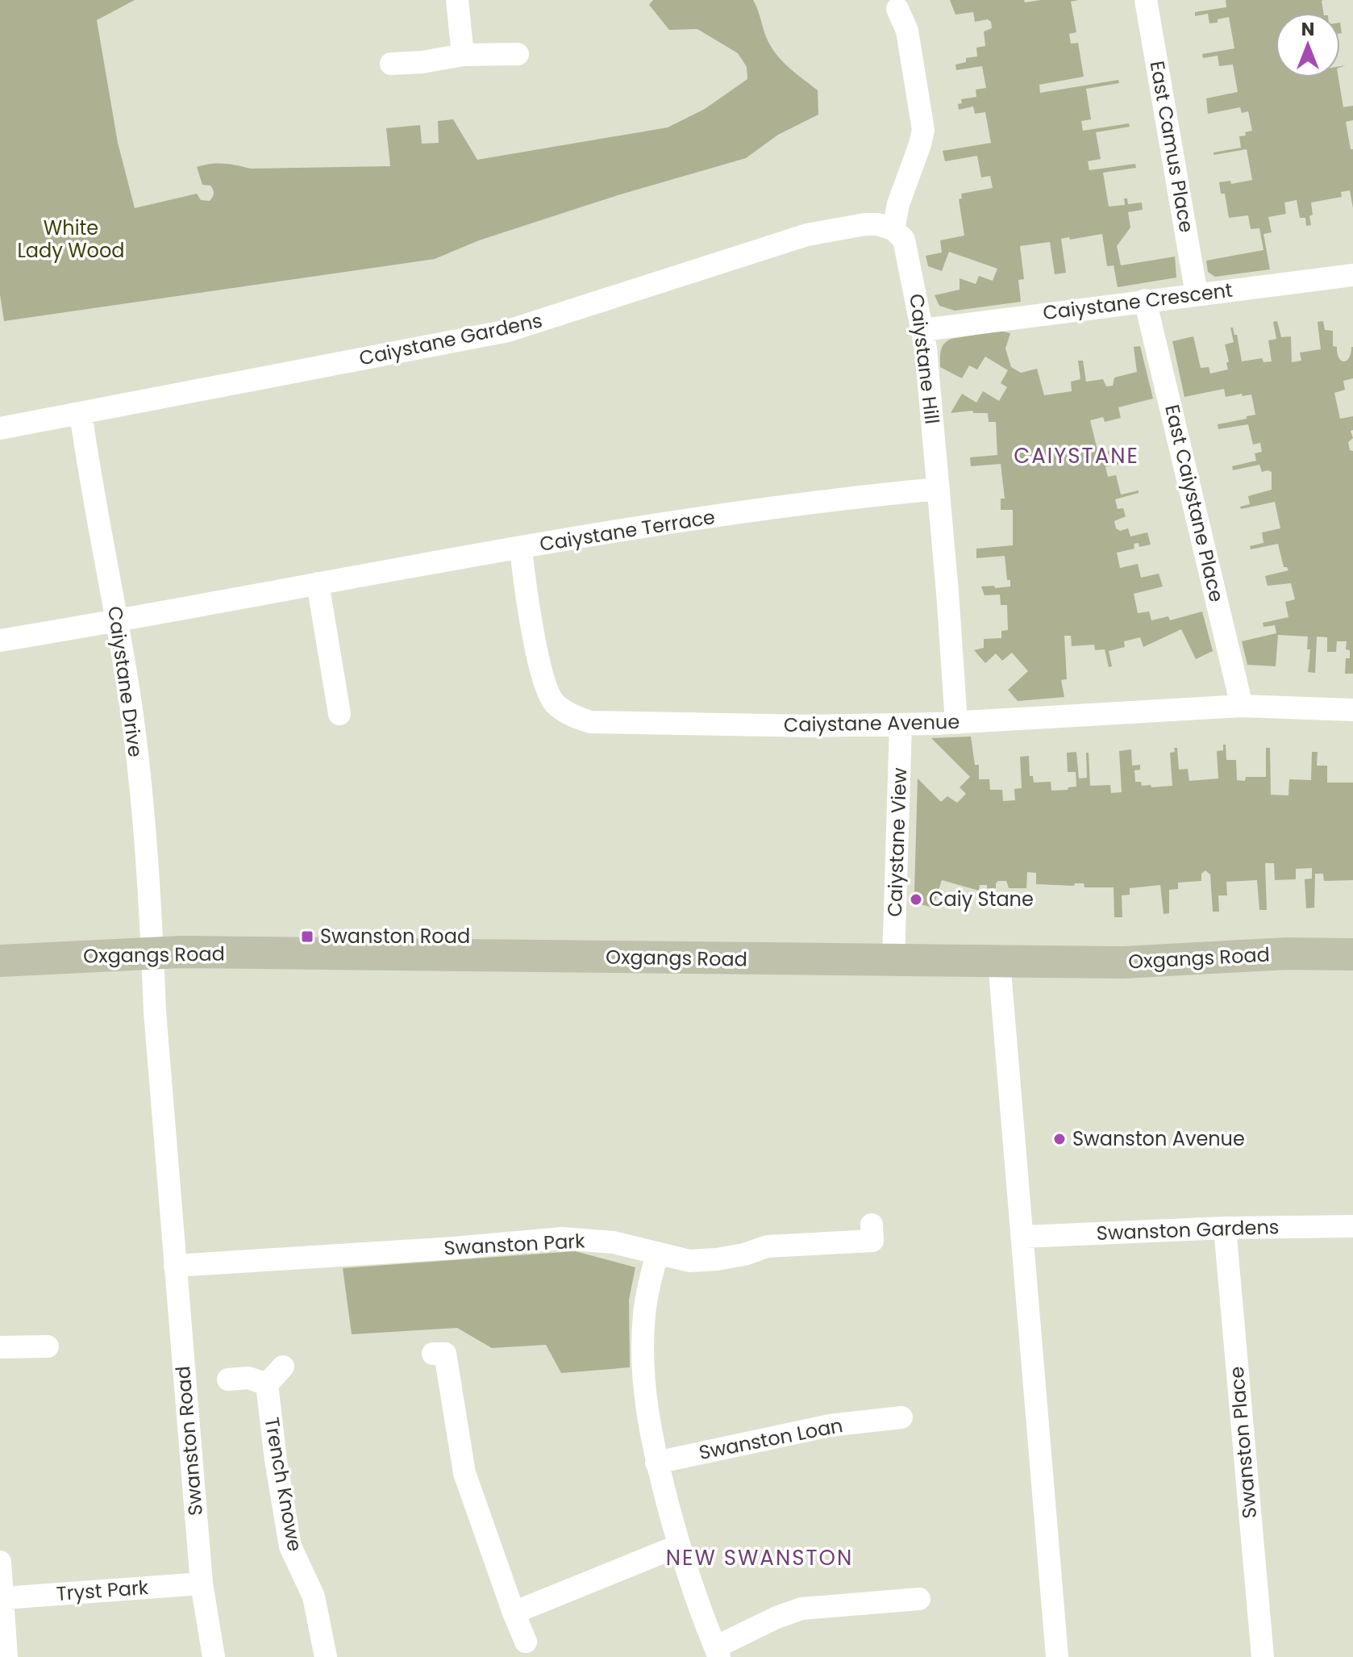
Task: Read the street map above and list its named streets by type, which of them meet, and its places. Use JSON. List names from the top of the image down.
{
  "streets": {
    "main road": ["Oxgangs Road"],
    "street": [
      "East Camus Place",
      "Caiystane Crescent",
      "Caiystane Gardens",
      "Caiystane Hill",
      "East Caiystane Place",
      "Caiystane Terrace",
      "Caiystane Drive",
      "Caiystane Avenue",
      "Caiystane View",
      "Swanston Gardens",
      "Swanston Park",
      "Swanston Loan",
      "Swanston Road",
      "Swanston Place",
      "Trench Knowe",
      "Tryst Park"
    ]
  },
  "crossings": [
    ["East Camus Place", "Caiystane Crescent"],
    ["Caiystane Crescent", "Caiystane Hill"],
    ["Caiystane Crescent", "East Caiystane Place"],
    ["Caiystane Gardens", "Caiystane Hill"],
    ["Caiystane Gardens", "Caiystane Drive"],
    ["Caiystane Hill", "Caiystane Terrace"],
    ["Caiystane Hill", "Caiystane Avenue"],
    ["East Caiystane Place", "Caiystane Avenue"],
    ["Caiystane Terrace", "Caiystane Drive"],
    ["Caiystane Terrace", "Caiystane Avenue"],
    ["Caiystane Drive", "Oxgangs Road"],
    ["Caiystane Drive", "Swanston Road"],
    ["Caiystane Avenue", "Caiystane View"],
    ["Caiystane View", "Oxgangs Road"],
    ["Oxgangs Road", "Swanston Road"],
    ["Swanston Gardens", "Swanston Place"],
    ["Swanston Park", "Swanston Road"],
    ["Swanston Road", "Tryst Park"]
  ],
  "districts": ["CAIYSTANE", "NEW SWANSTON"],
  "parks": ["White Lady Wood"],
  "places": {
    "other": ["Caiy Stane", "Swanston Avenue"],
    "transit": ["Swanston Road"]
  },
  "north": "top"
}
